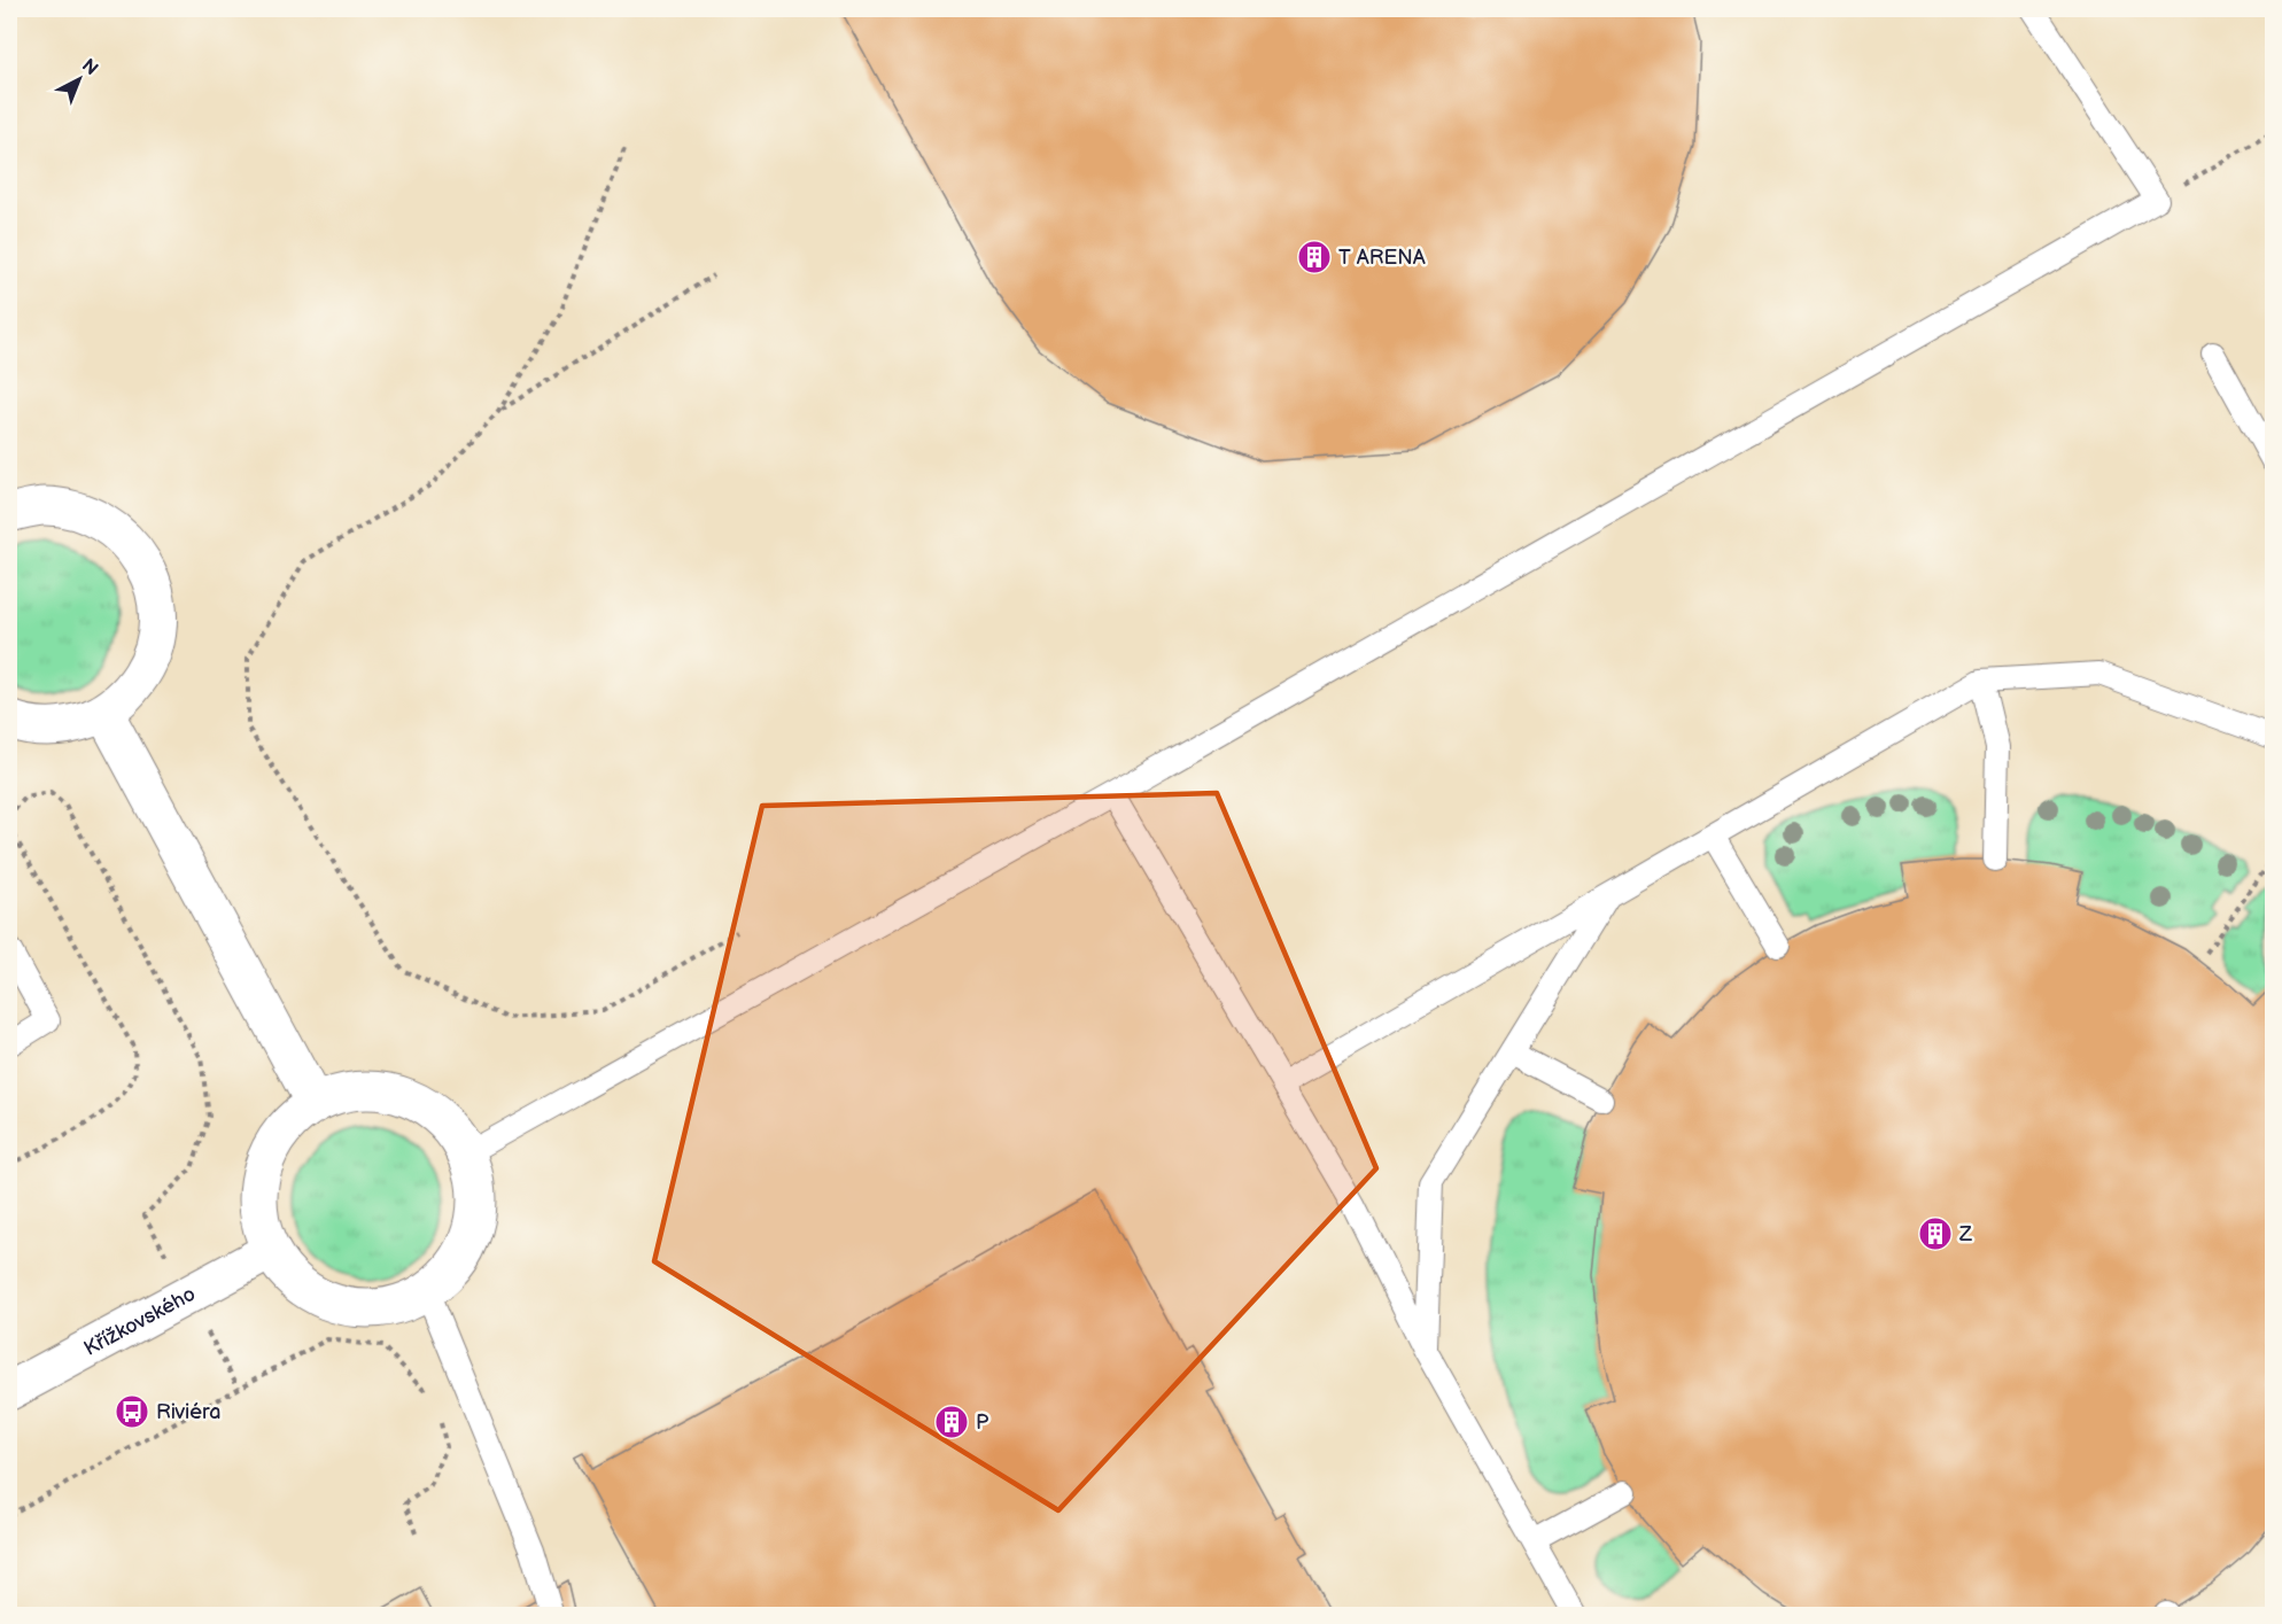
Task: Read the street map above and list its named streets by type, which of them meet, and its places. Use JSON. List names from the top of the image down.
{
  "streets": {
    "street": ["Křížkovského"]
  },
  "places": {
    "building": ["T ARENA", "Z", "P"],
    "bus stop": ["Riviéra"]
  },
  "north": "top right"
}
